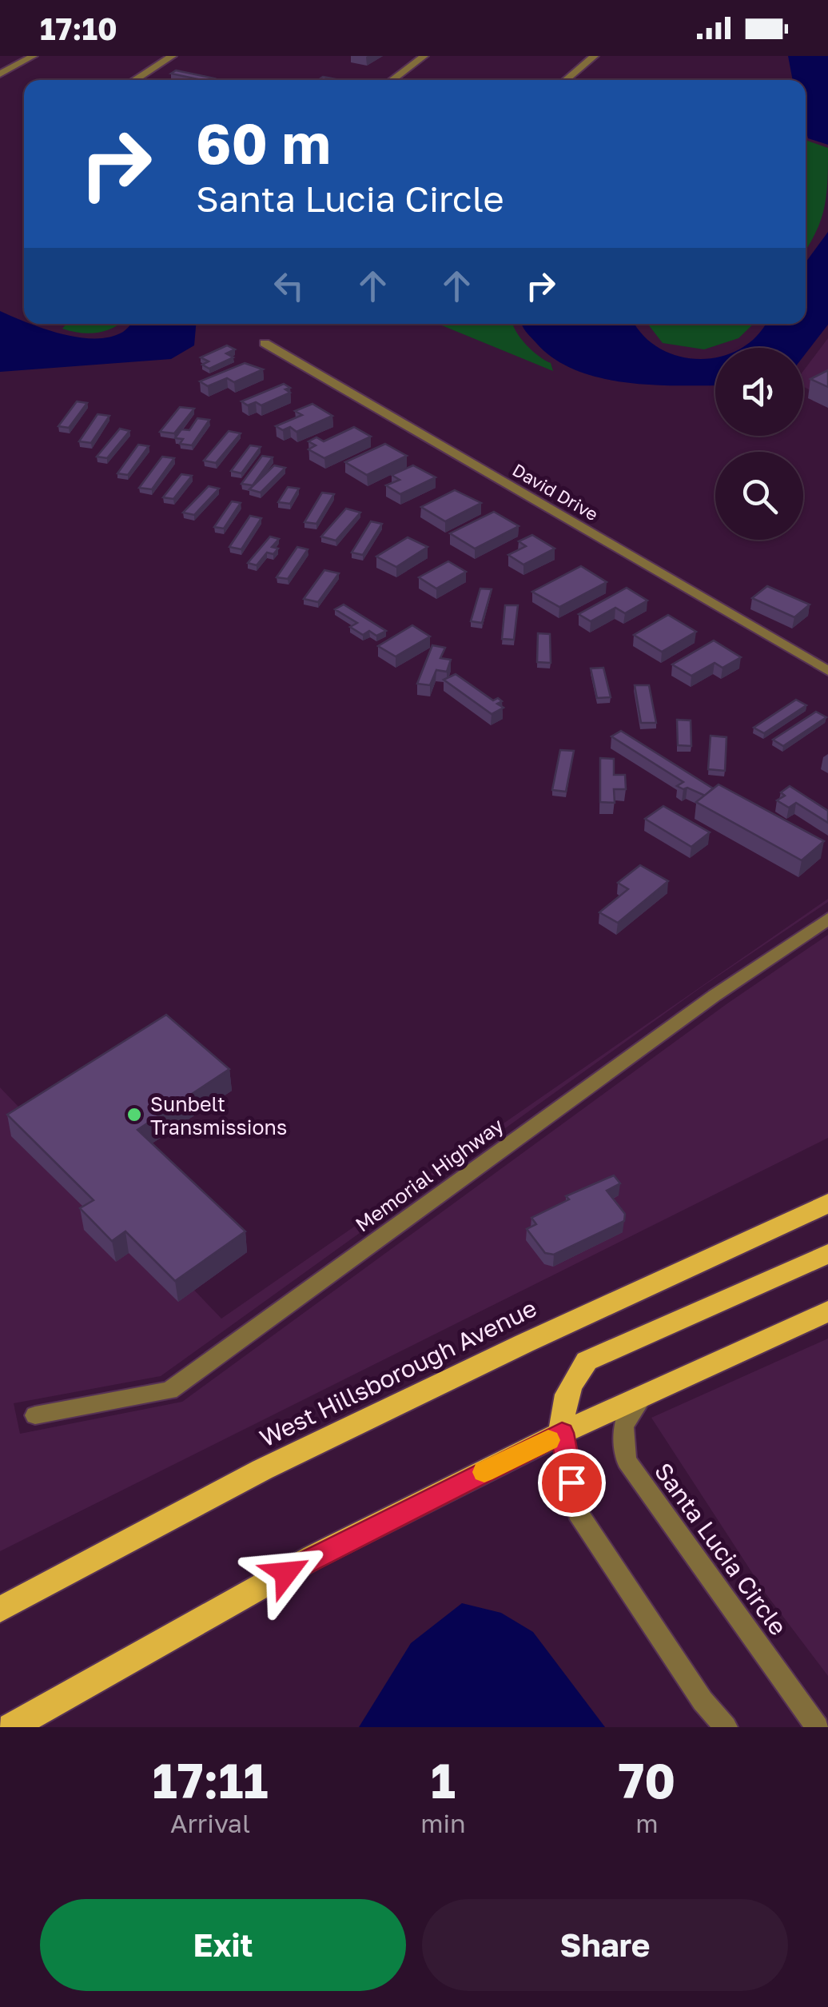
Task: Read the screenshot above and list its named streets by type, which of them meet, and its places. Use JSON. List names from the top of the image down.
{
  "streets": {
    "main road": ["West Hillsborough Avenue"],
    "street": ["David Drive", "Memorial Highway", "Santa Lucia Circle"]
  },
  "places": ["Sunbelt Transmissions"],
  "page": {
    "status": "17:10",
    "turn": ["60 m", "Santa Lucia Circle"],
    "eta": [
      "17:11",
      "Arrival",
      "1",
      "min",
      "70",
      "m"
    ],
    "buttons": ["Exit", "Share"]
  }
}
